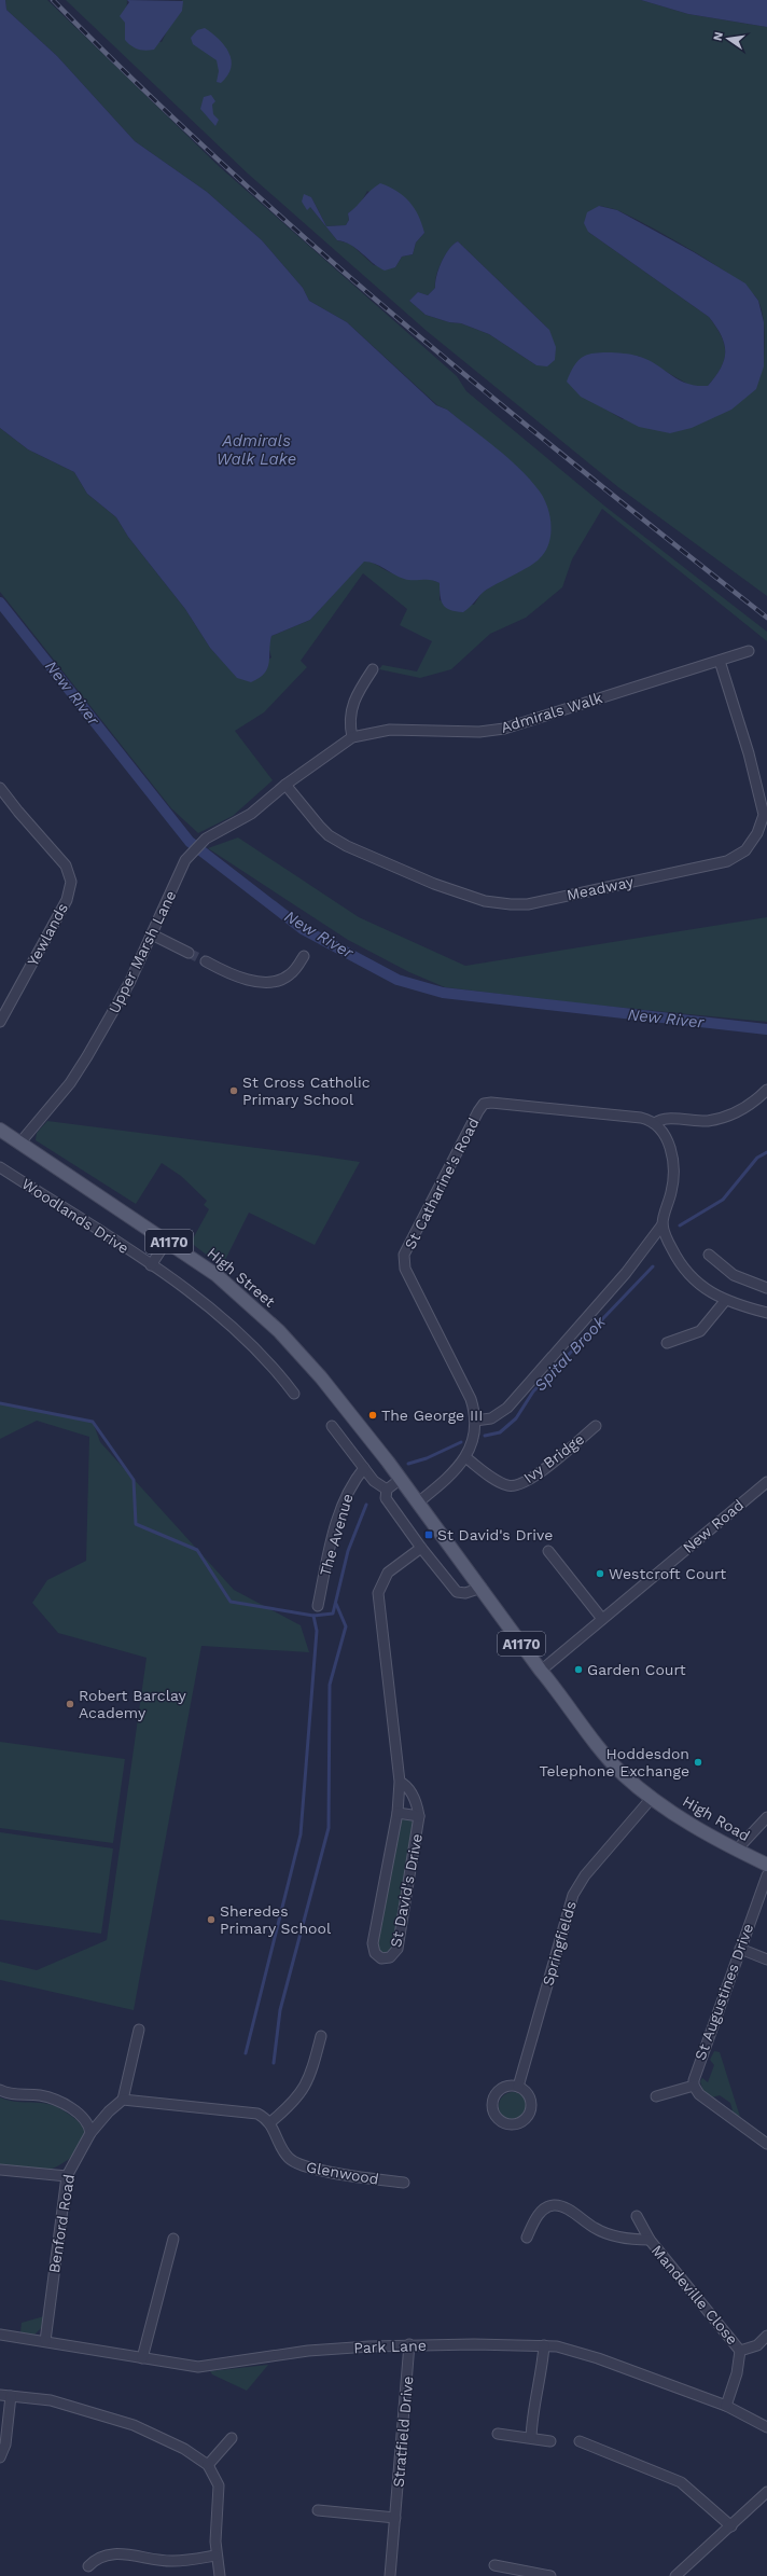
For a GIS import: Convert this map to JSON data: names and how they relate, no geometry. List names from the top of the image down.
{
  "streets": {
    "main road": ["A1170", "High Street", "High Road"],
    "street": [
      "Admirals Walk",
      "Meadway",
      "Yewlands",
      "Upper Marsh Lane",
      "St Catharine's Road",
      "Woodlands Drive",
      "Ivy Bridge",
      "New Road",
      "The Avenue",
      "St David's Drive",
      "Springfields",
      "St Augustines Drive",
      "Glenwood",
      "Benford Road",
      "Mandeville Close",
      "Park Lane",
      "Stratfield Drive"
    ]
  },
  "crossings": [
    ["Admirals Walk", "Meadway"],
    ["Admirals Walk", "Upper Marsh Lane"],
    ["Meadway", "Upper Marsh Lane"],
    ["Upper Marsh Lane", "High Street"],
    ["St Catharine's Road", "A1170"],
    ["St Catharine's Road", "Ivy Bridge"],
    ["A1170", "High Street"],
    ["A1170", "New Road"],
    ["A1170", "High Road"],
    ["A1170", "Springfields"],
    ["High Road", "Springfields"],
    ["Benford Road", "Park Lane"],
    ["Park Lane", "Stratfield Drive"]
  ],
  "water": ["Admirals Walk Lake", "New River", "Spital Brook"],
  "places": {
    "other": [
      "St Cross Catholic Primary School",
      "The George III",
      "Westcroft Court",
      "Garden Court",
      "Robert Barclay Academy",
      "Hoddesdon Telephone Exchange",
      "Sheredes Primary School"
    ],
    "transit": ["St David's Drive"]
  },
  "north": "left"
}
